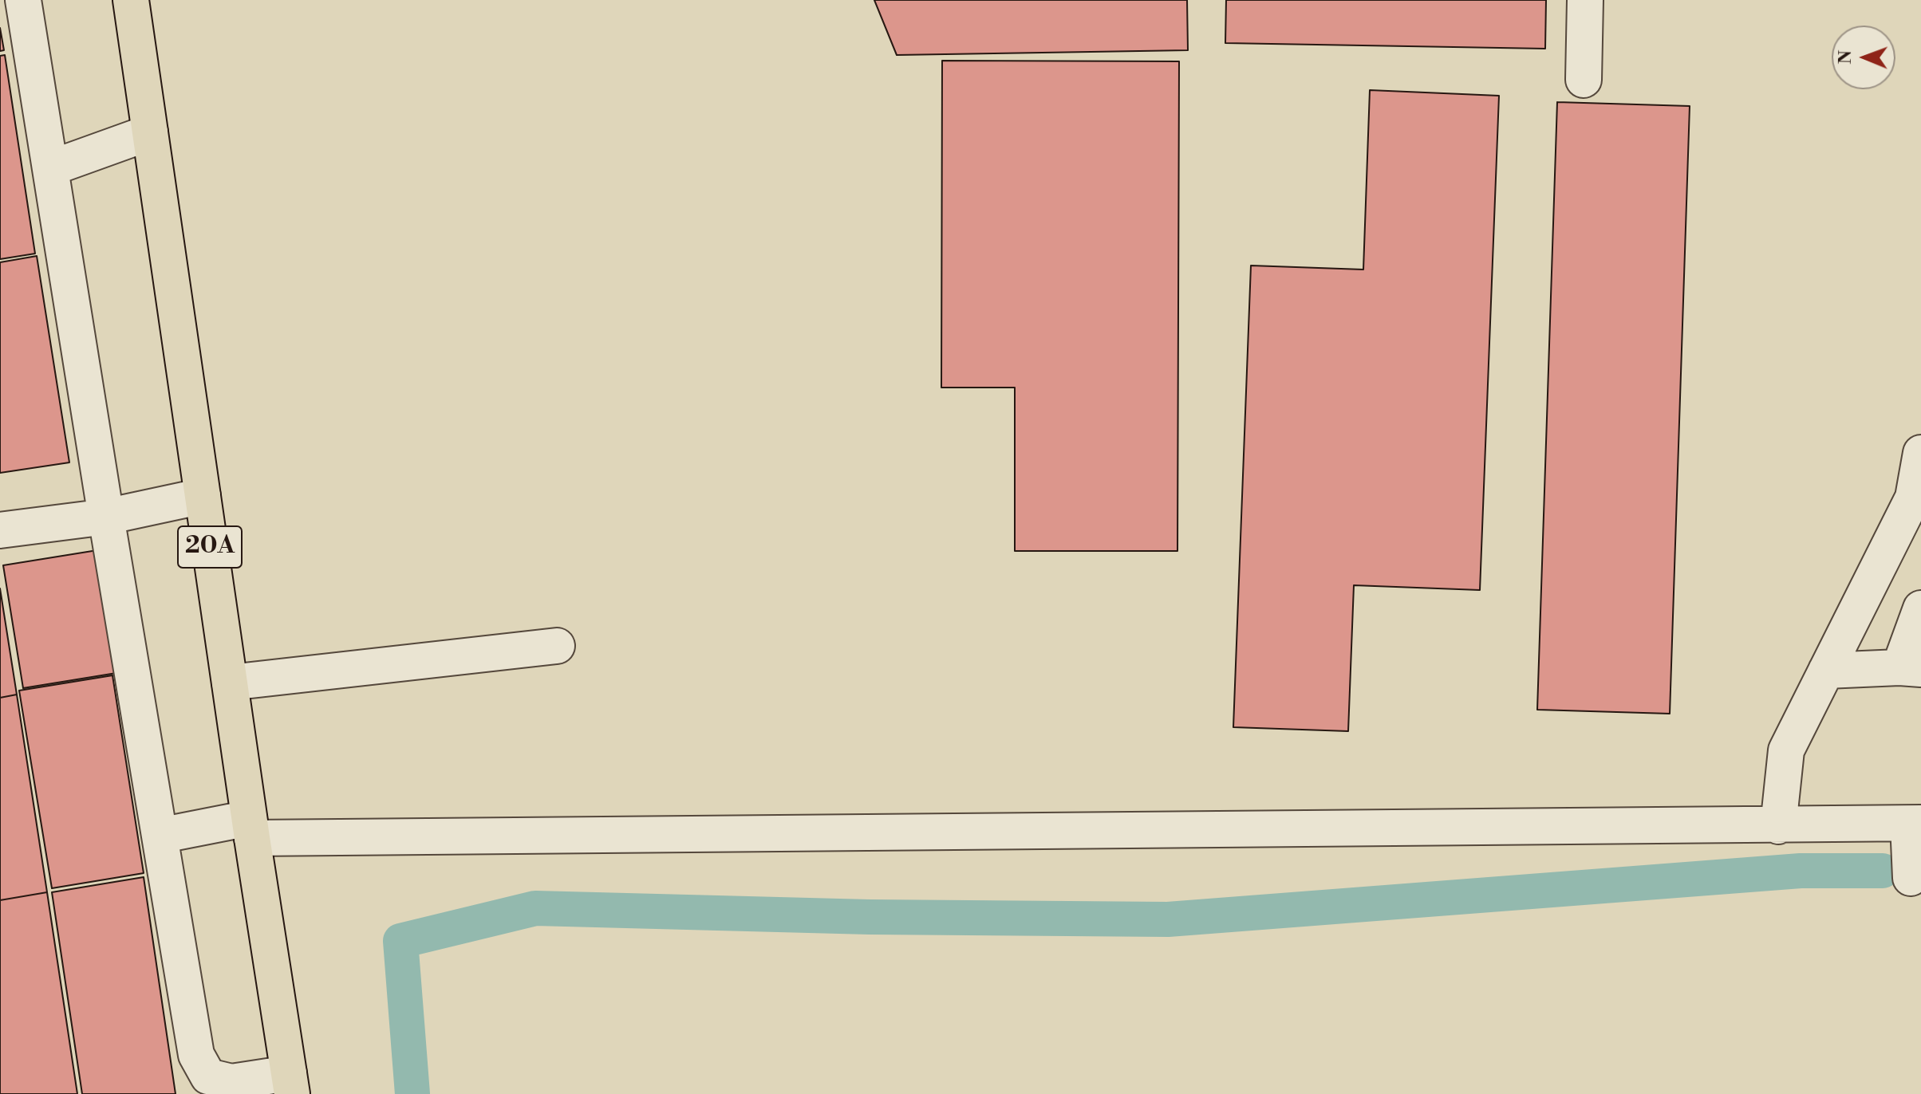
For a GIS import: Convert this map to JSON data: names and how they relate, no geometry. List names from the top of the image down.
{
  "streets": {
    "main road": ["20A"]
  },
  "north": "left"
}
